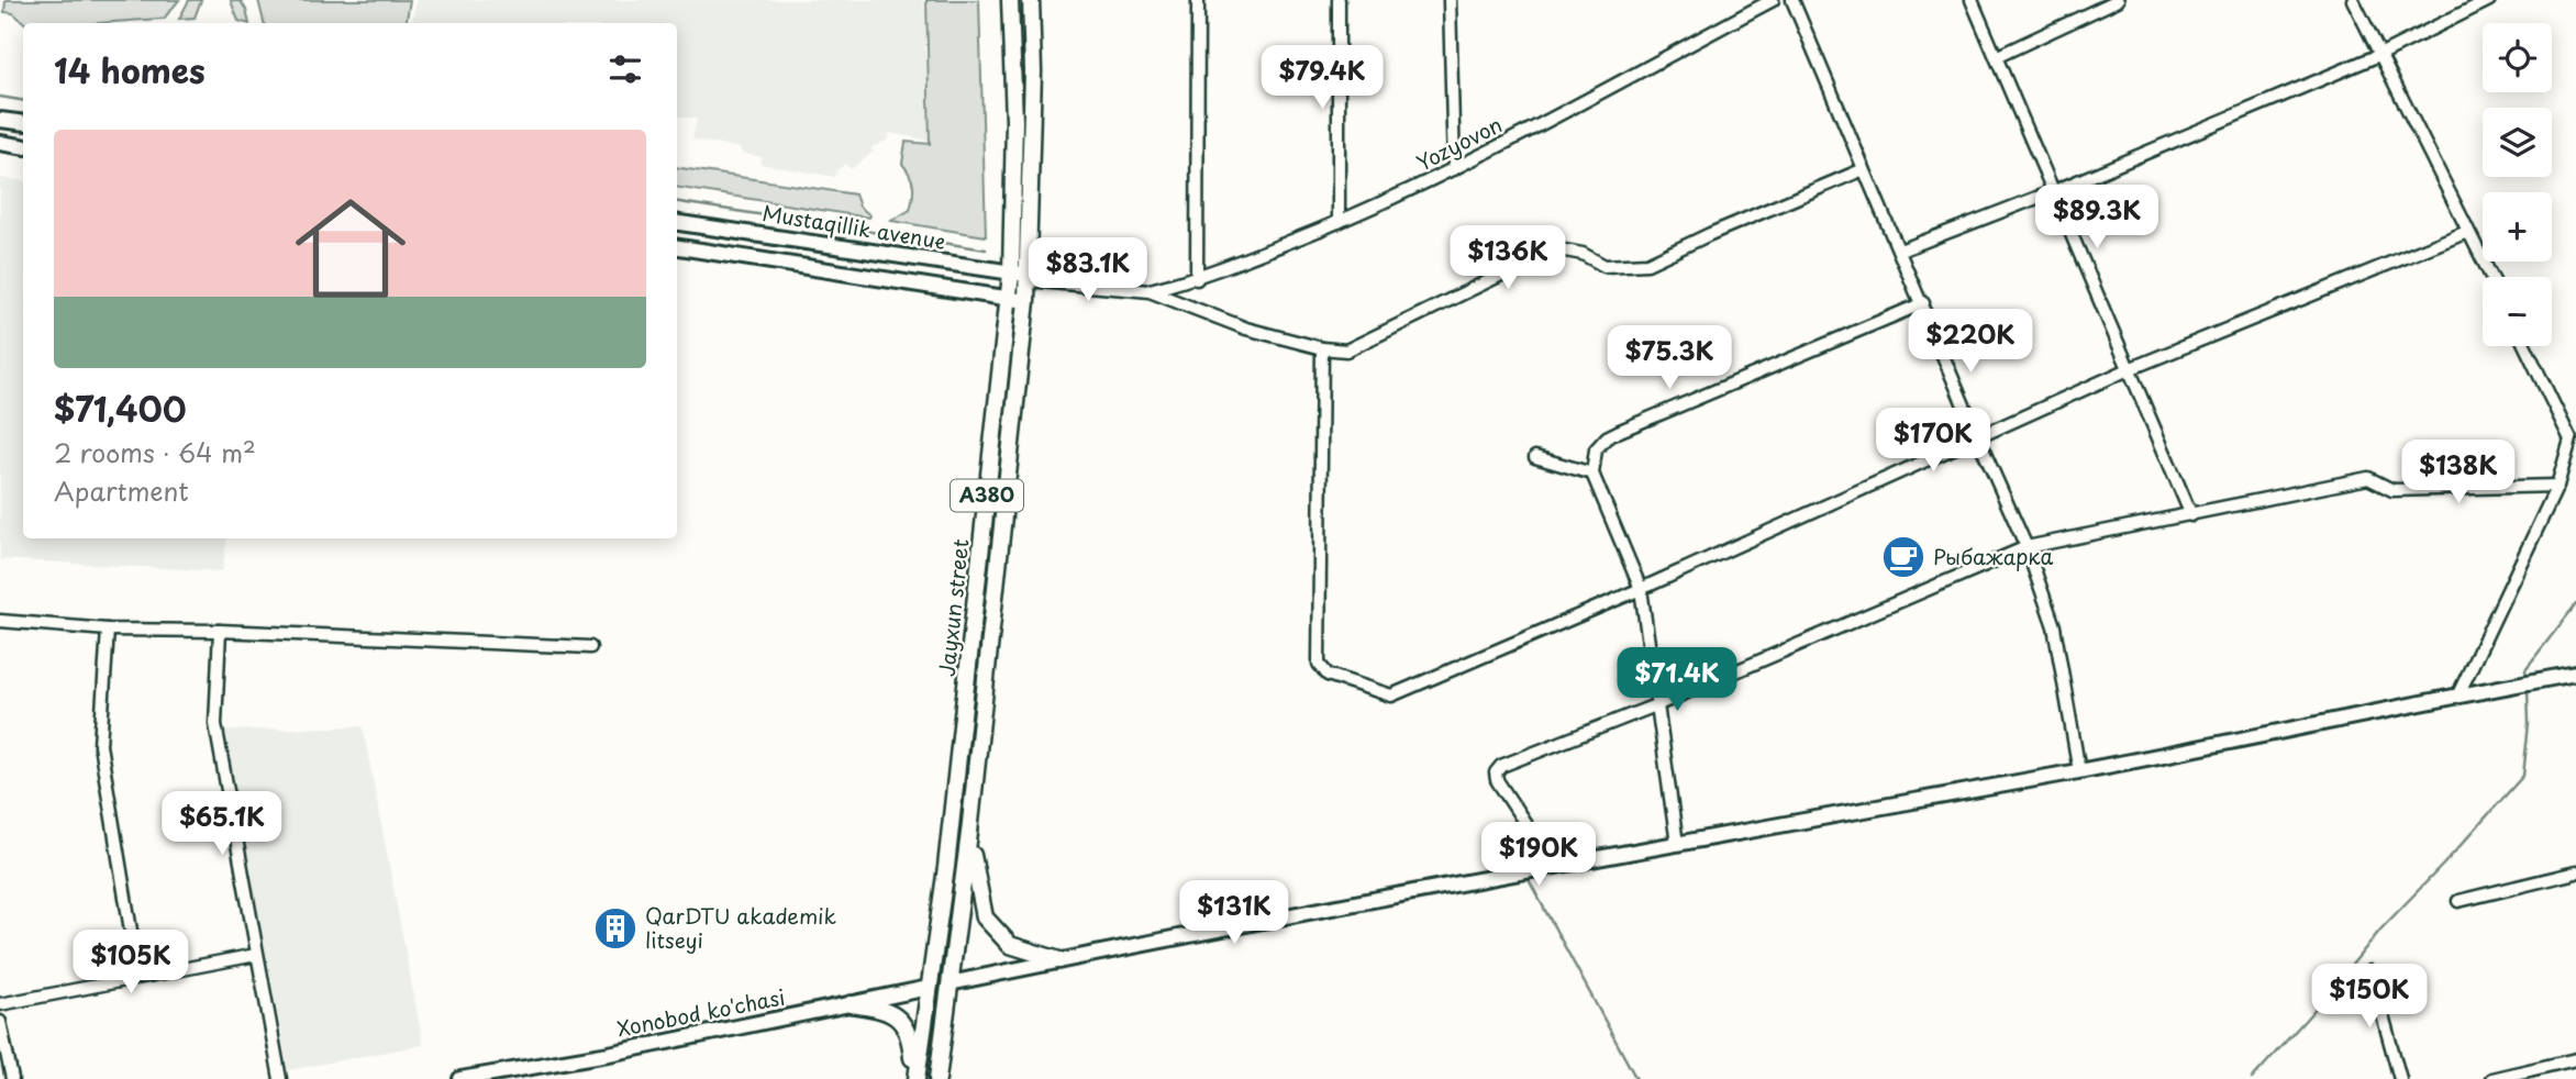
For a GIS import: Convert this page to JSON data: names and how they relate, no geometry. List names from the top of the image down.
{
  "streets": {
    "highway": ["A380", "Jayxun street"],
    "main road": ["Mustaqillik avenue", "Xonobod ko'chasi"],
    "street": ["Yozyovon"]
  },
  "crossings": [
    ["Mustaqillik avenue", "Jayxun street"],
    ["Jayxun street", "Xonobod ko'chasi"]
  ],
  "places": {
    "cafe": ["Рыбажарка"],
    "building": ["QarDTU akademik litseyi"]
  },
  "page": {
    "map_buttons": ["+", "−"],
    "heading": "14 homes",
    "price": [
      "$79.4K",
      "$89.3K",
      "$136K",
      "$83.1K",
      "$220K",
      "$75.3K",
      "$170K",
      "$138K",
      "$71.4K",
      "$65.1K",
      "$190K",
      "$131K",
      "$105K",
      "$150K"
    ],
    "list": [
      {
        "name": "$71,400",
        "note": "2 rooms · 64 m² · Apartment"
      }
    ]
  }
}
